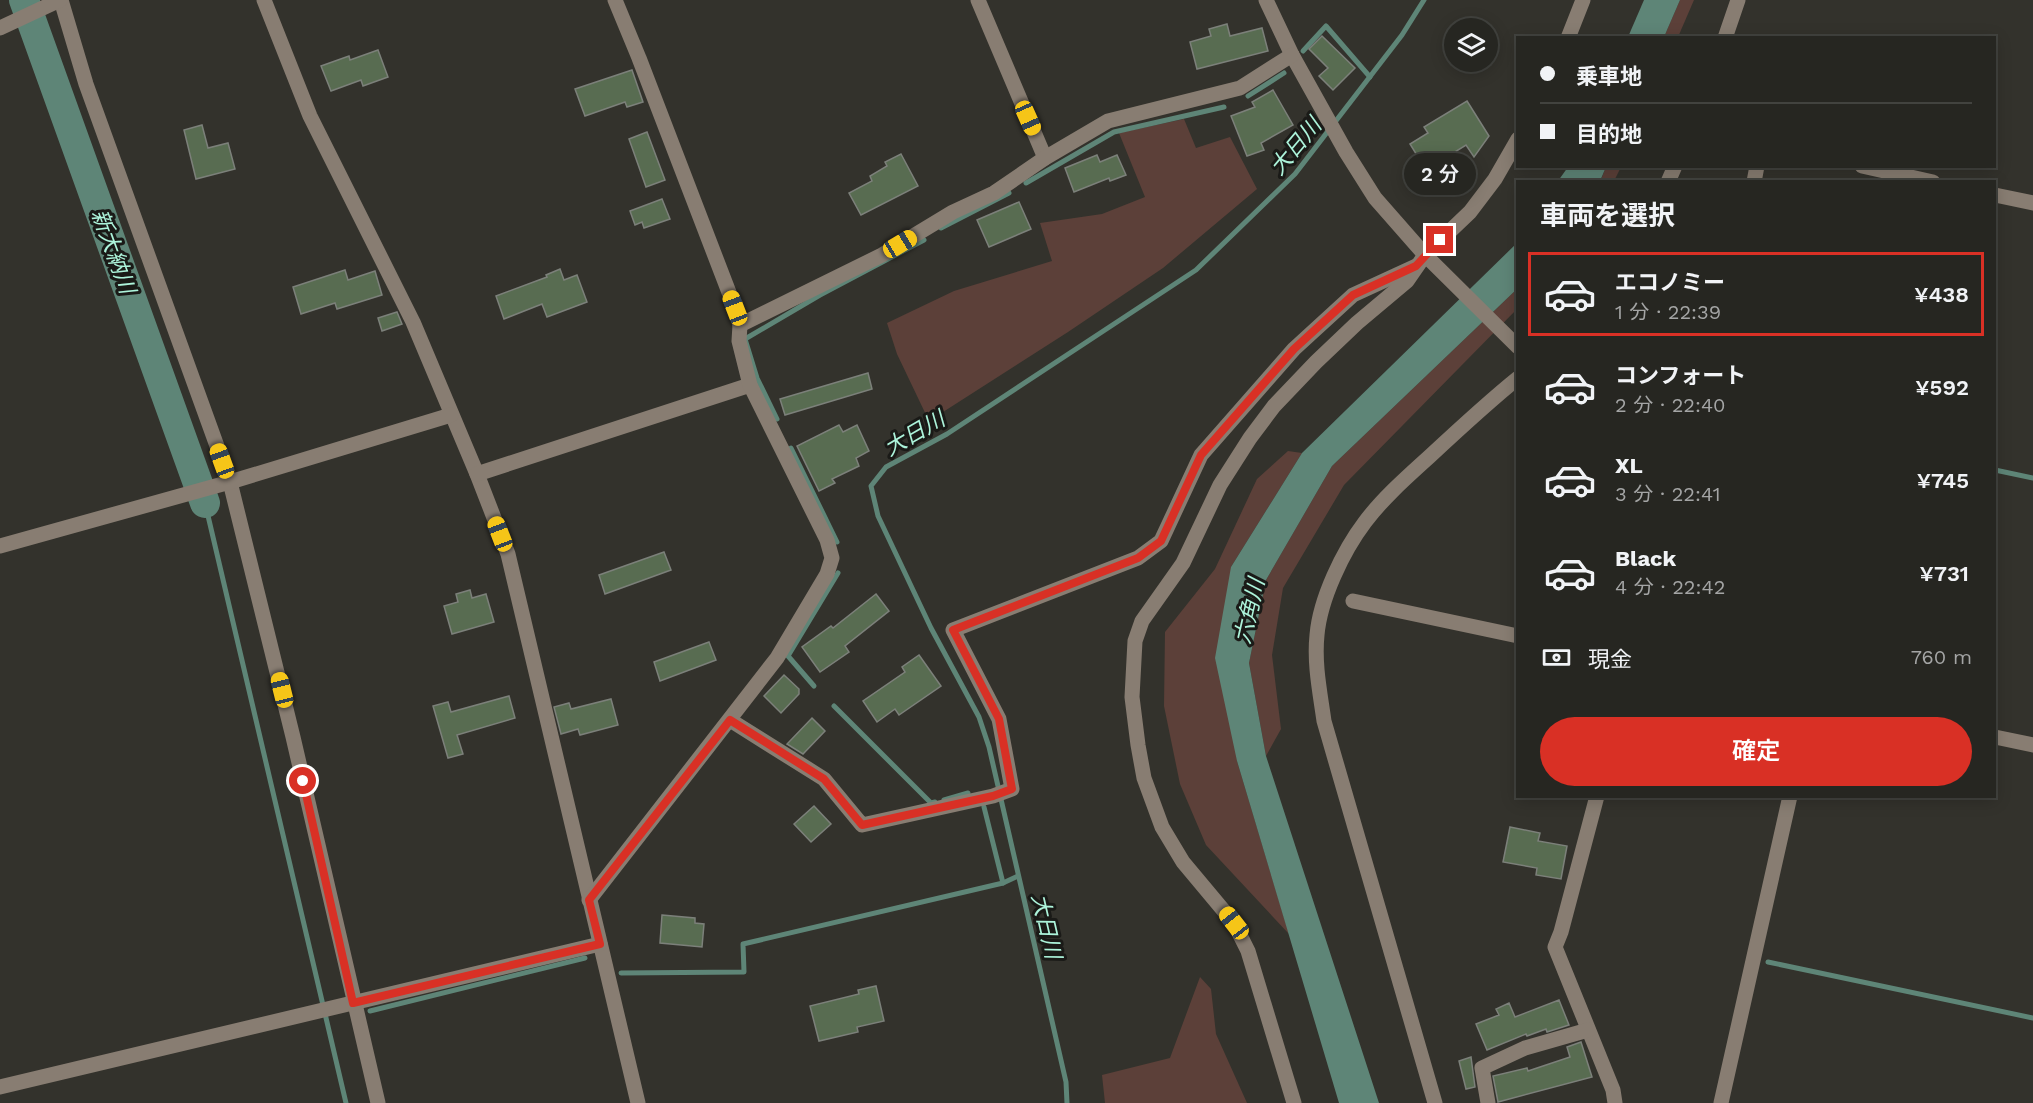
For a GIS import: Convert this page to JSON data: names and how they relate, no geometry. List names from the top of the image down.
{
  "water": ["大日川", "新大納川", "六角川"],
  "page": {
    "banner": ["乗車地", "目的地"],
    "bubble": "2 分",
    "heading": "車両を選択",
    "list": [
      {
        "name": "エコノミー",
        "note": "1 分 · 22:39",
        "value": "¥438"
      },
      {
        "name": "コンフォート",
        "note": "2 分 · 22:40",
        "value": "¥592"
      },
      {
        "name": "XL",
        "note": "3 分 · 22:41",
        "value": "¥745"
      },
      {
        "name": "Black",
        "note": "4 分 · 22:42",
        "value": "¥731"
      }
    ],
    "pay": ["現金", "760 m"],
    "buttons": "確定"
  }
}
